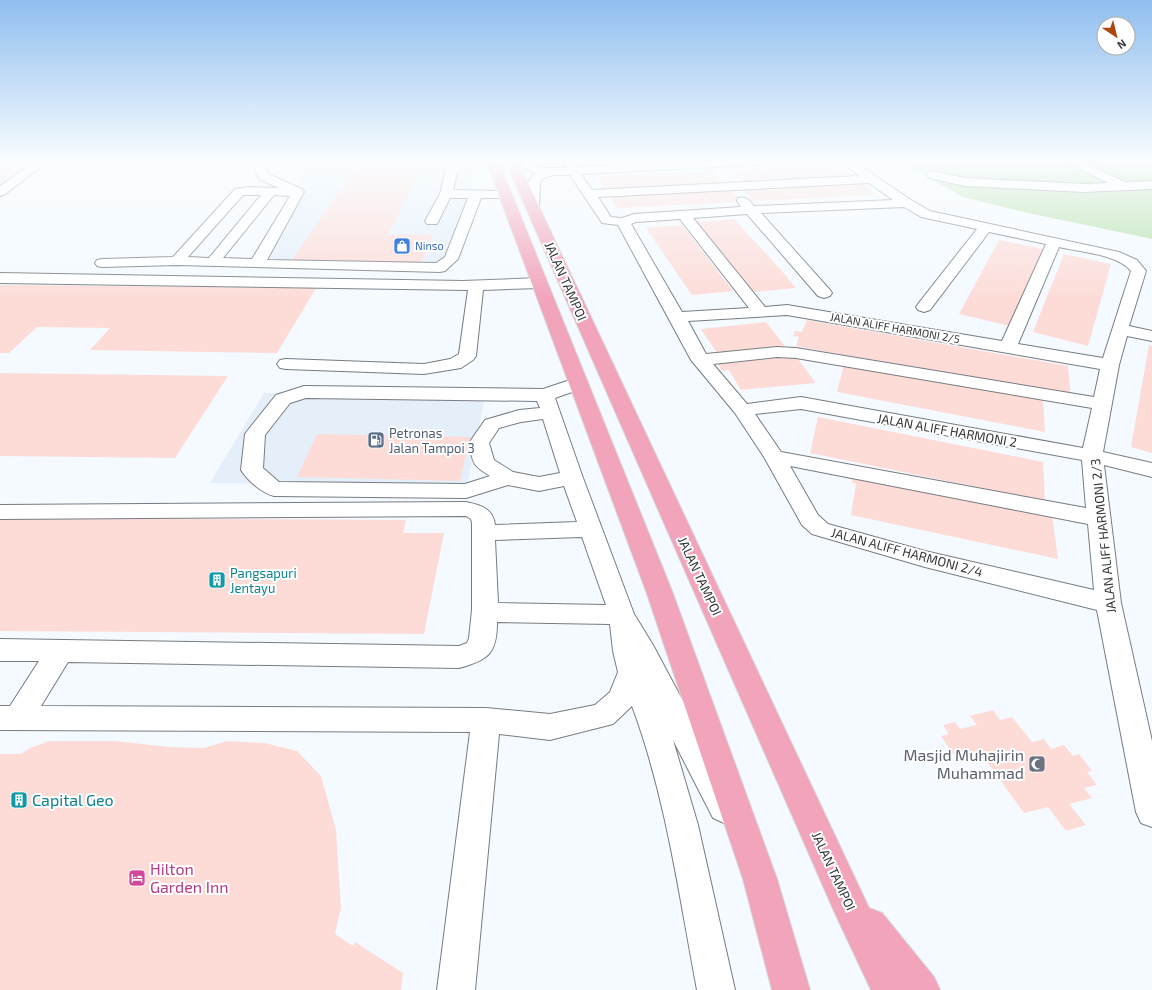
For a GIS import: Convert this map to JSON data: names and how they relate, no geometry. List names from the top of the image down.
{
  "streets": {
    "main road": ["JALAN TAMPOI"],
    "street": [
      "JALAN ALIFF HARMONI 2/5",
      "JALAN ALIFF HARMONI 2",
      "JALAN ALIFF HARMONI 2/3",
      "JALAN ALIFF HARMONI 2/4"
    ]
  },
  "crossings": [
    ["JALAN ALIFF HARMONI 2/5", "JALAN ALIFF HARMONI 2/3"],
    ["JALAN ALIFF HARMONI 2/5", "JALAN ALIFF HARMONI 2/4"],
    ["JALAN ALIFF HARMONI 2", "JALAN ALIFF HARMONI 2/3"],
    ["JALAN ALIFF HARMONI 2", "JALAN ALIFF HARMONI 2/4"],
    ["JALAN ALIFF HARMONI 2/3", "JALAN ALIFF HARMONI 2/4"]
  ],
  "places": {
    "shop": ["Ninso"],
    "fuel station": ["Petronas Jalan Tampoi 3"],
    "building": ["Pangsapuri Jentayu", "Capital Geo"],
    "mosque": ["Masjid Muhajirin Muhammad"],
    "hotel": ["Hilton Garden Inn"]
  },
  "north": "bottom right"
}
